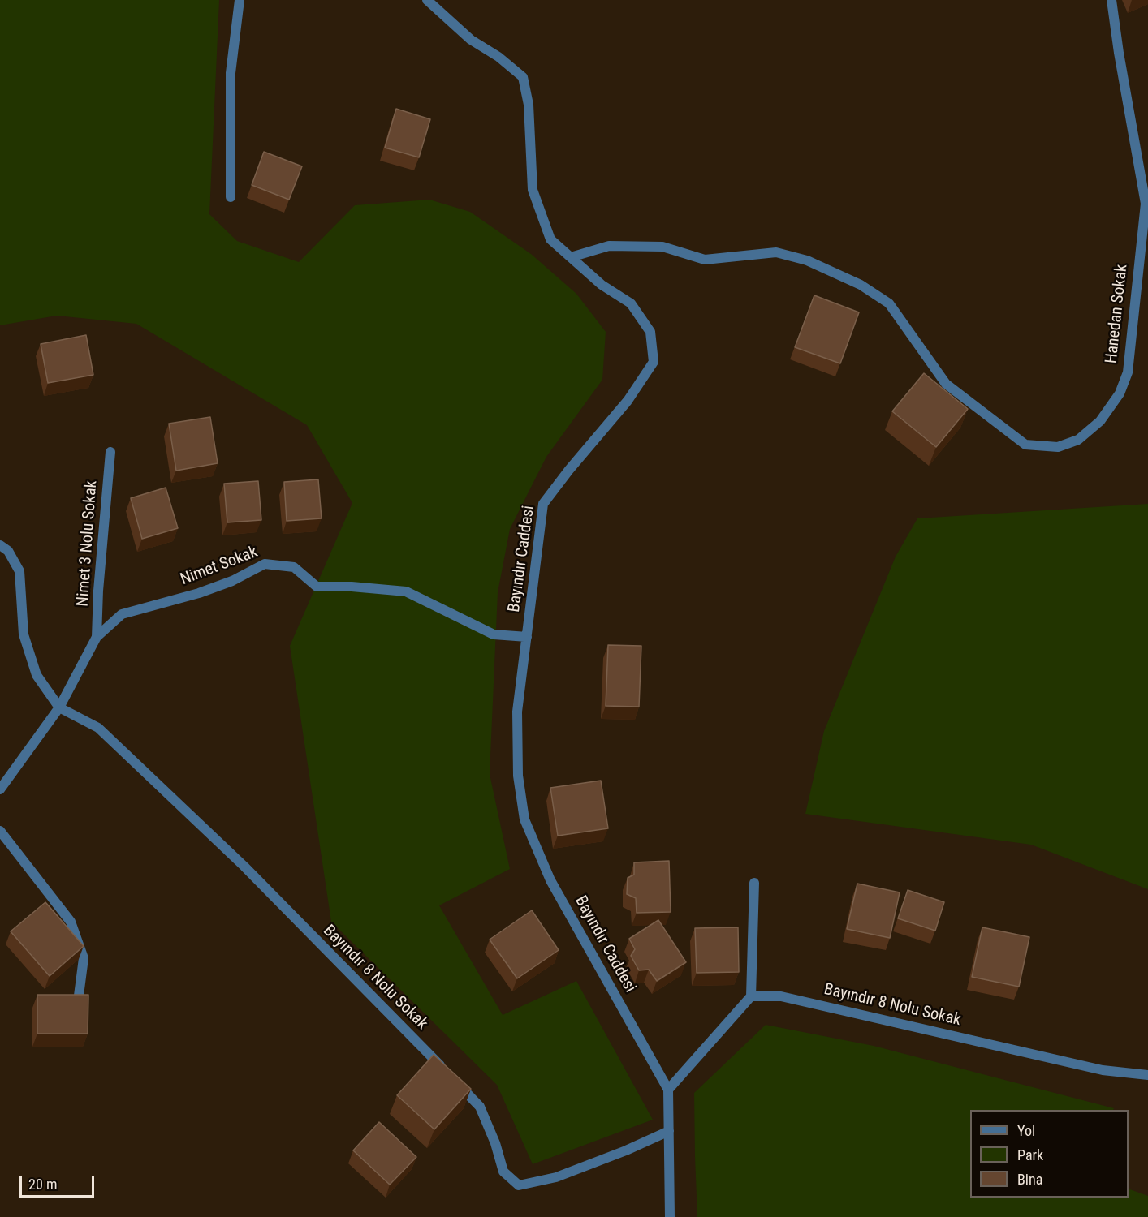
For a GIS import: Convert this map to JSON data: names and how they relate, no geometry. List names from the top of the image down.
{
  "streets": {
    "street": [
      "Hanedan Sokak",
      "Nimet 3 Nolu Sokak",
      "Bayındır Caddesi",
      "Nimet Sokak",
      "Bayındır 8 Nolu Sokak"
    ]
  },
  "crossings": [
    ["Hanedan Sokak", "Bayındır Caddesi"],
    ["Nimet 3 Nolu Sokak", "Nimet Sokak"],
    ["Bayındır Caddesi", "Nimet Sokak"],
    ["Bayındır Caddesi", "Bayındır 8 Nolu Sokak"],
    ["Nimet Sokak", "Bayındır 8 Nolu Sokak"]
  ],
  "legend": ["Yol", "Park", "Bina"],
  "scale_bar": "20 m"
}
